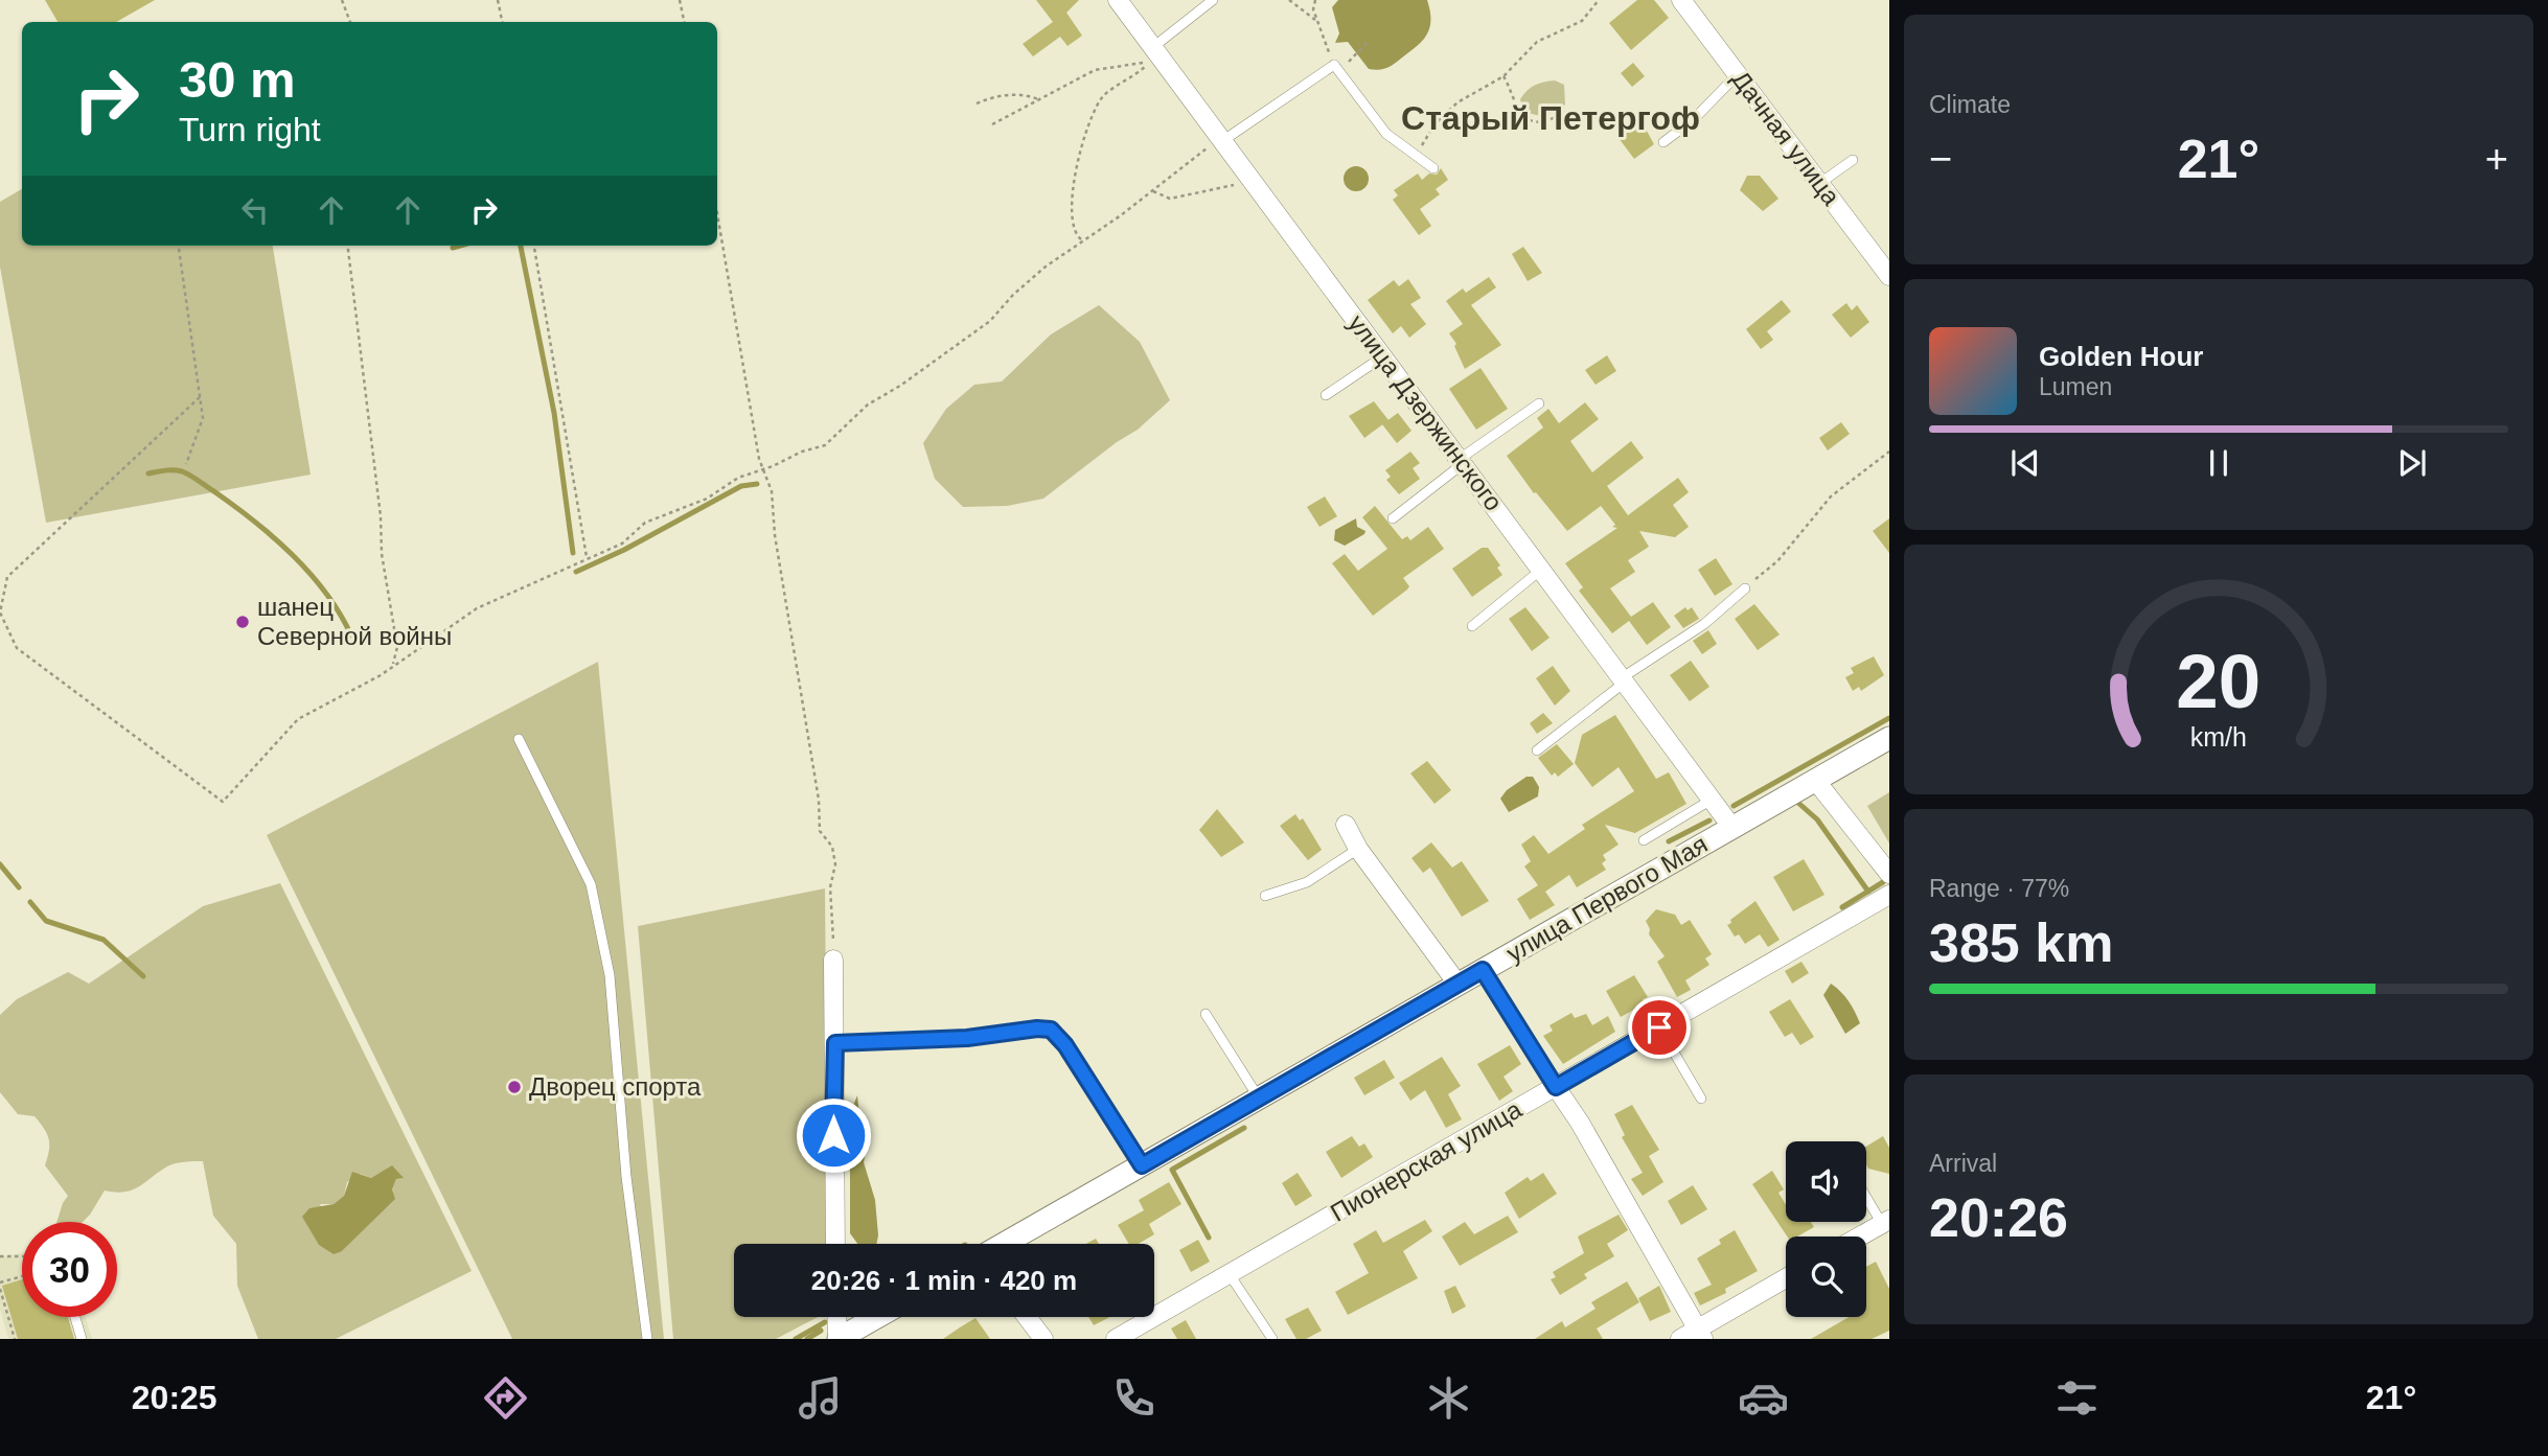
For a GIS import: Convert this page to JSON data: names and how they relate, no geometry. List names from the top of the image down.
{
  "streets": {
    "street": [
      "Дачная улица",
      "улица Дзержинского",
      "улица Первого Мая",
      "Пионерская улица"
    ]
  },
  "crossings": [
    ["улица Дзержинского", "улица Первого Мая"]
  ],
  "districts": ["Старый Петергоф"],
  "places": ["шанец Северной войны", "Дворец спорта"],
  "page": {
    "tile": [
      "Climate",
      ["Range · 77%", "385 km"],
      ["Arrival", "20:26"]
    ],
    "turn": ["30 m", "Turn right"],
    "heat": ["−", "21°", "+"],
    "song": ["Golden Hour", "Lumen"],
    "limit": "30",
    "trip": "20:26 · 1 min · 420 m",
    "tabs": ["20:25", "21°"],
    "gauge": ["20", "km/h"]
  }
}
